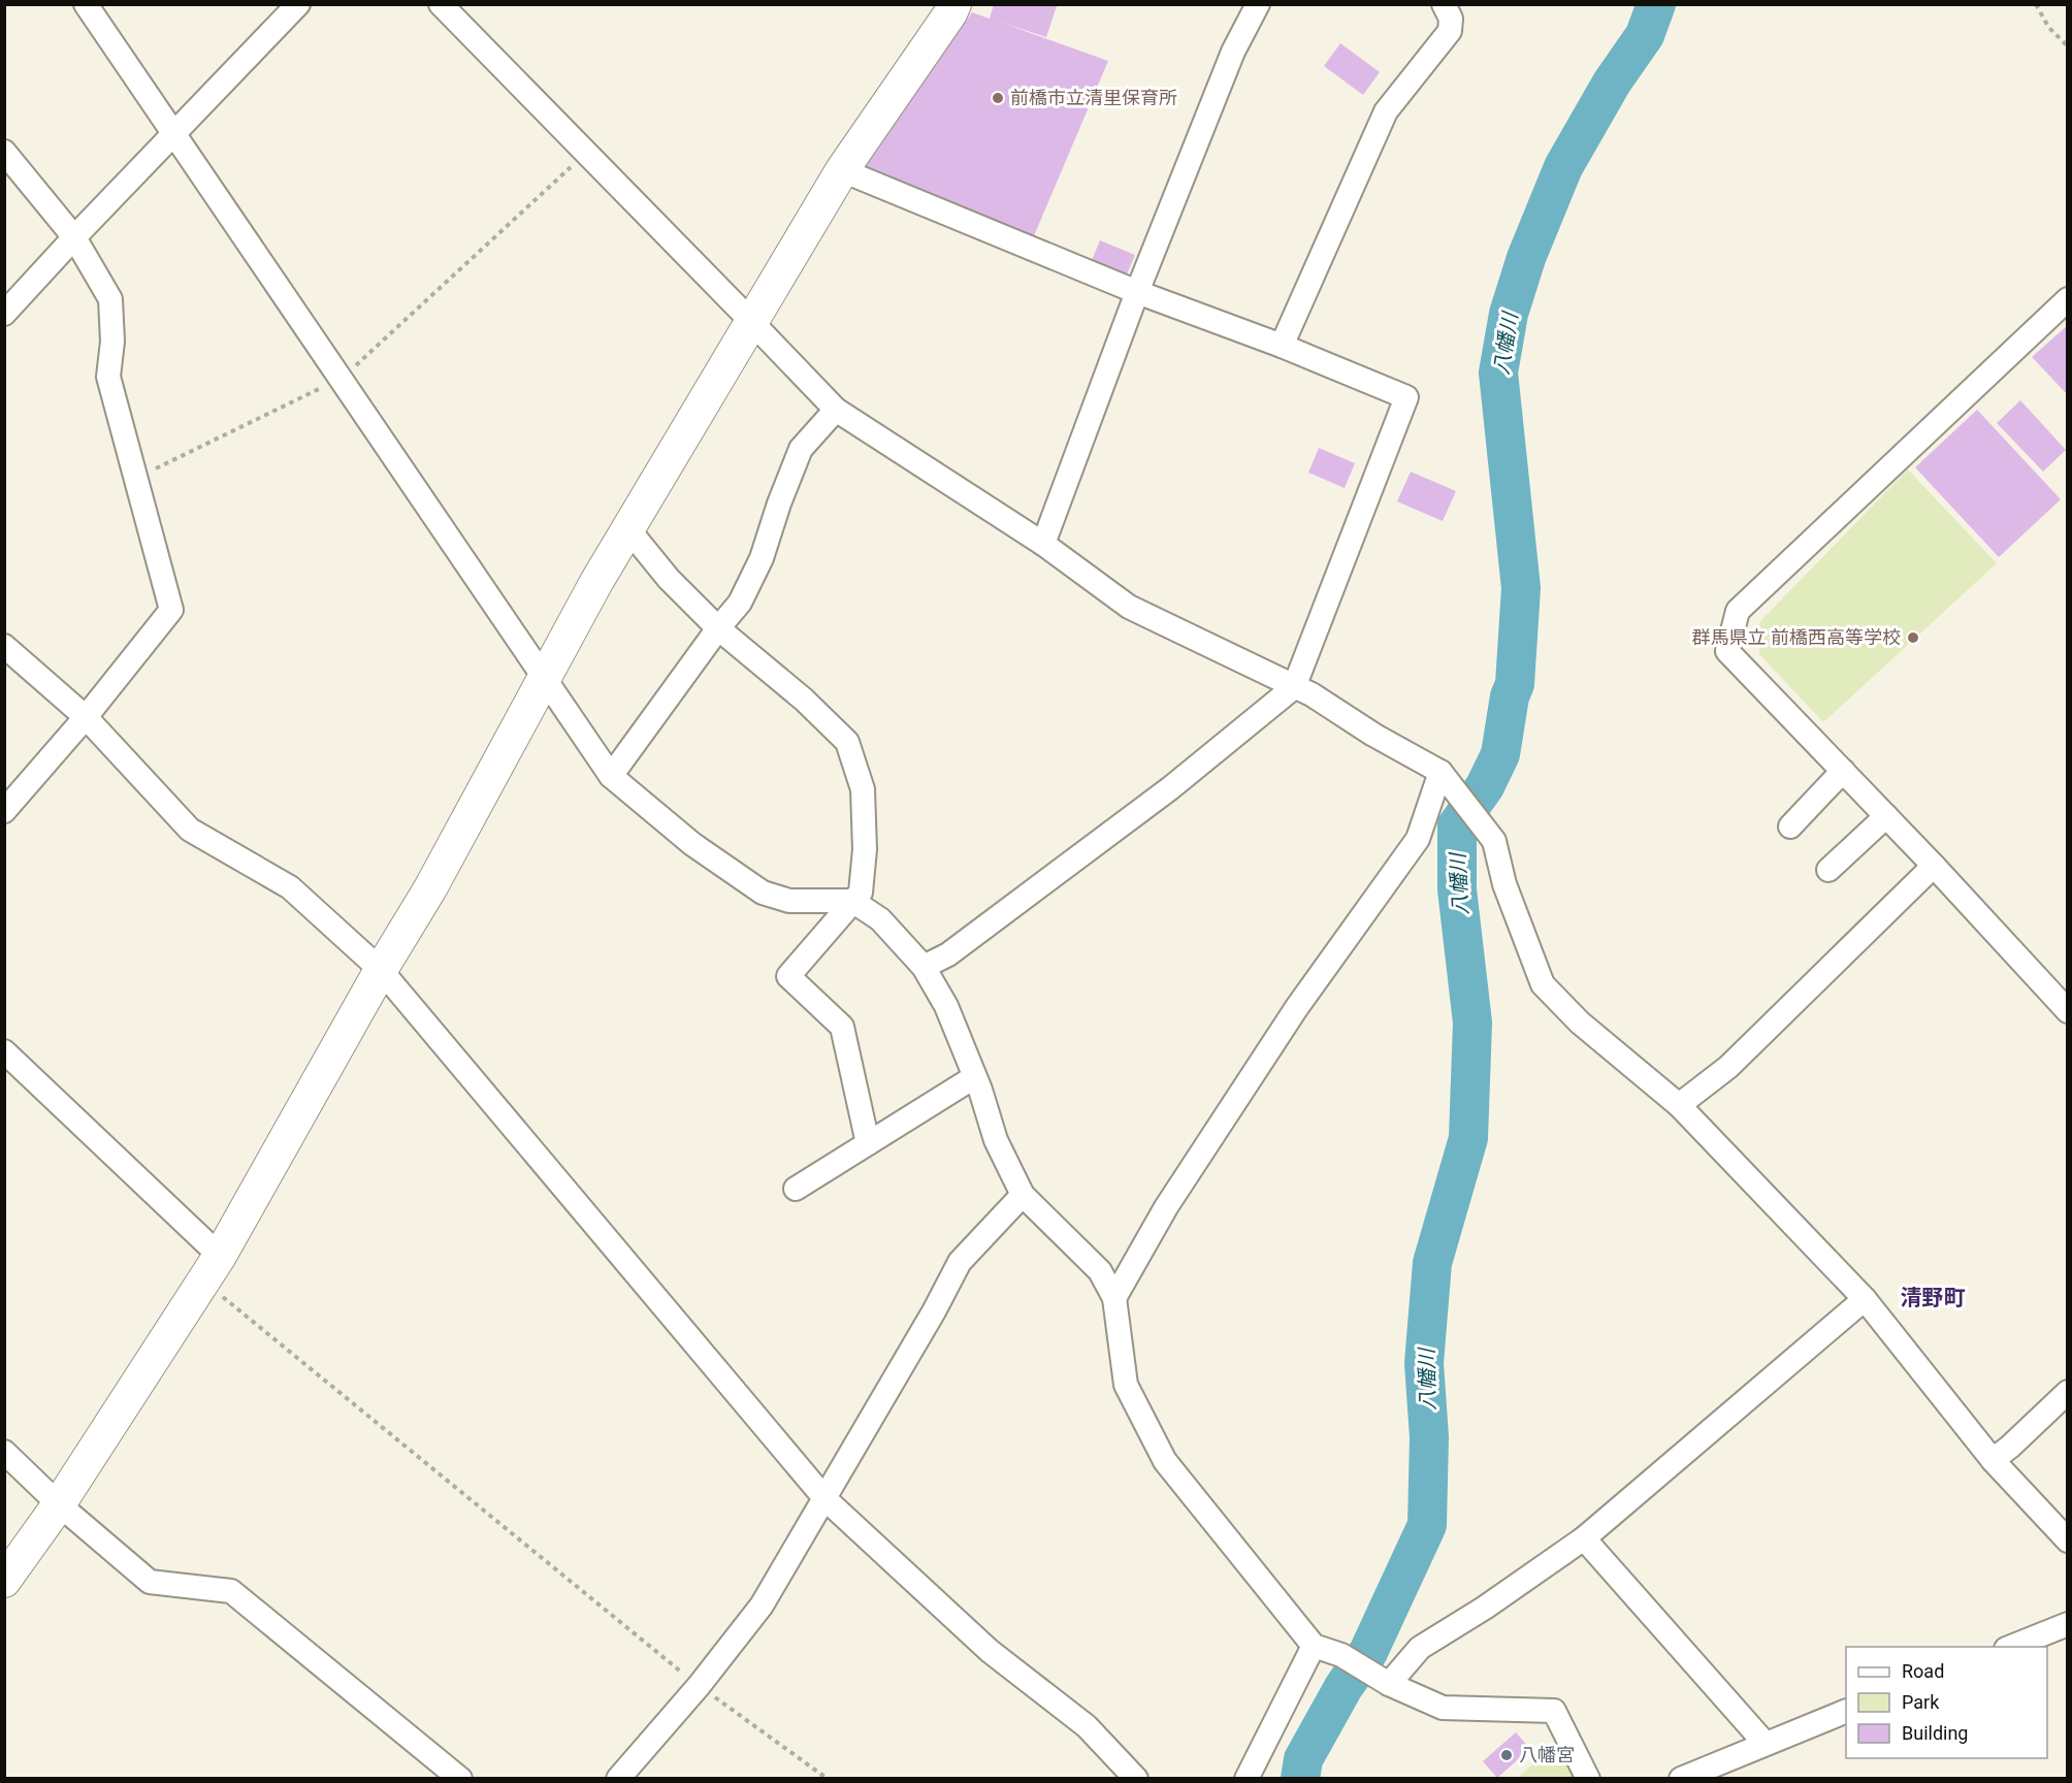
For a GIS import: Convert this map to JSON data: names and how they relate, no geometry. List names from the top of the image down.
{
  "districts": ["清野町"],
  "water": ["八幡川"],
  "places": ["前橋市立清里保育所", "群馬県立 前橋西高等学校", "八幡宮"],
  "legend": ["Road", "Park", "Building"]
}
